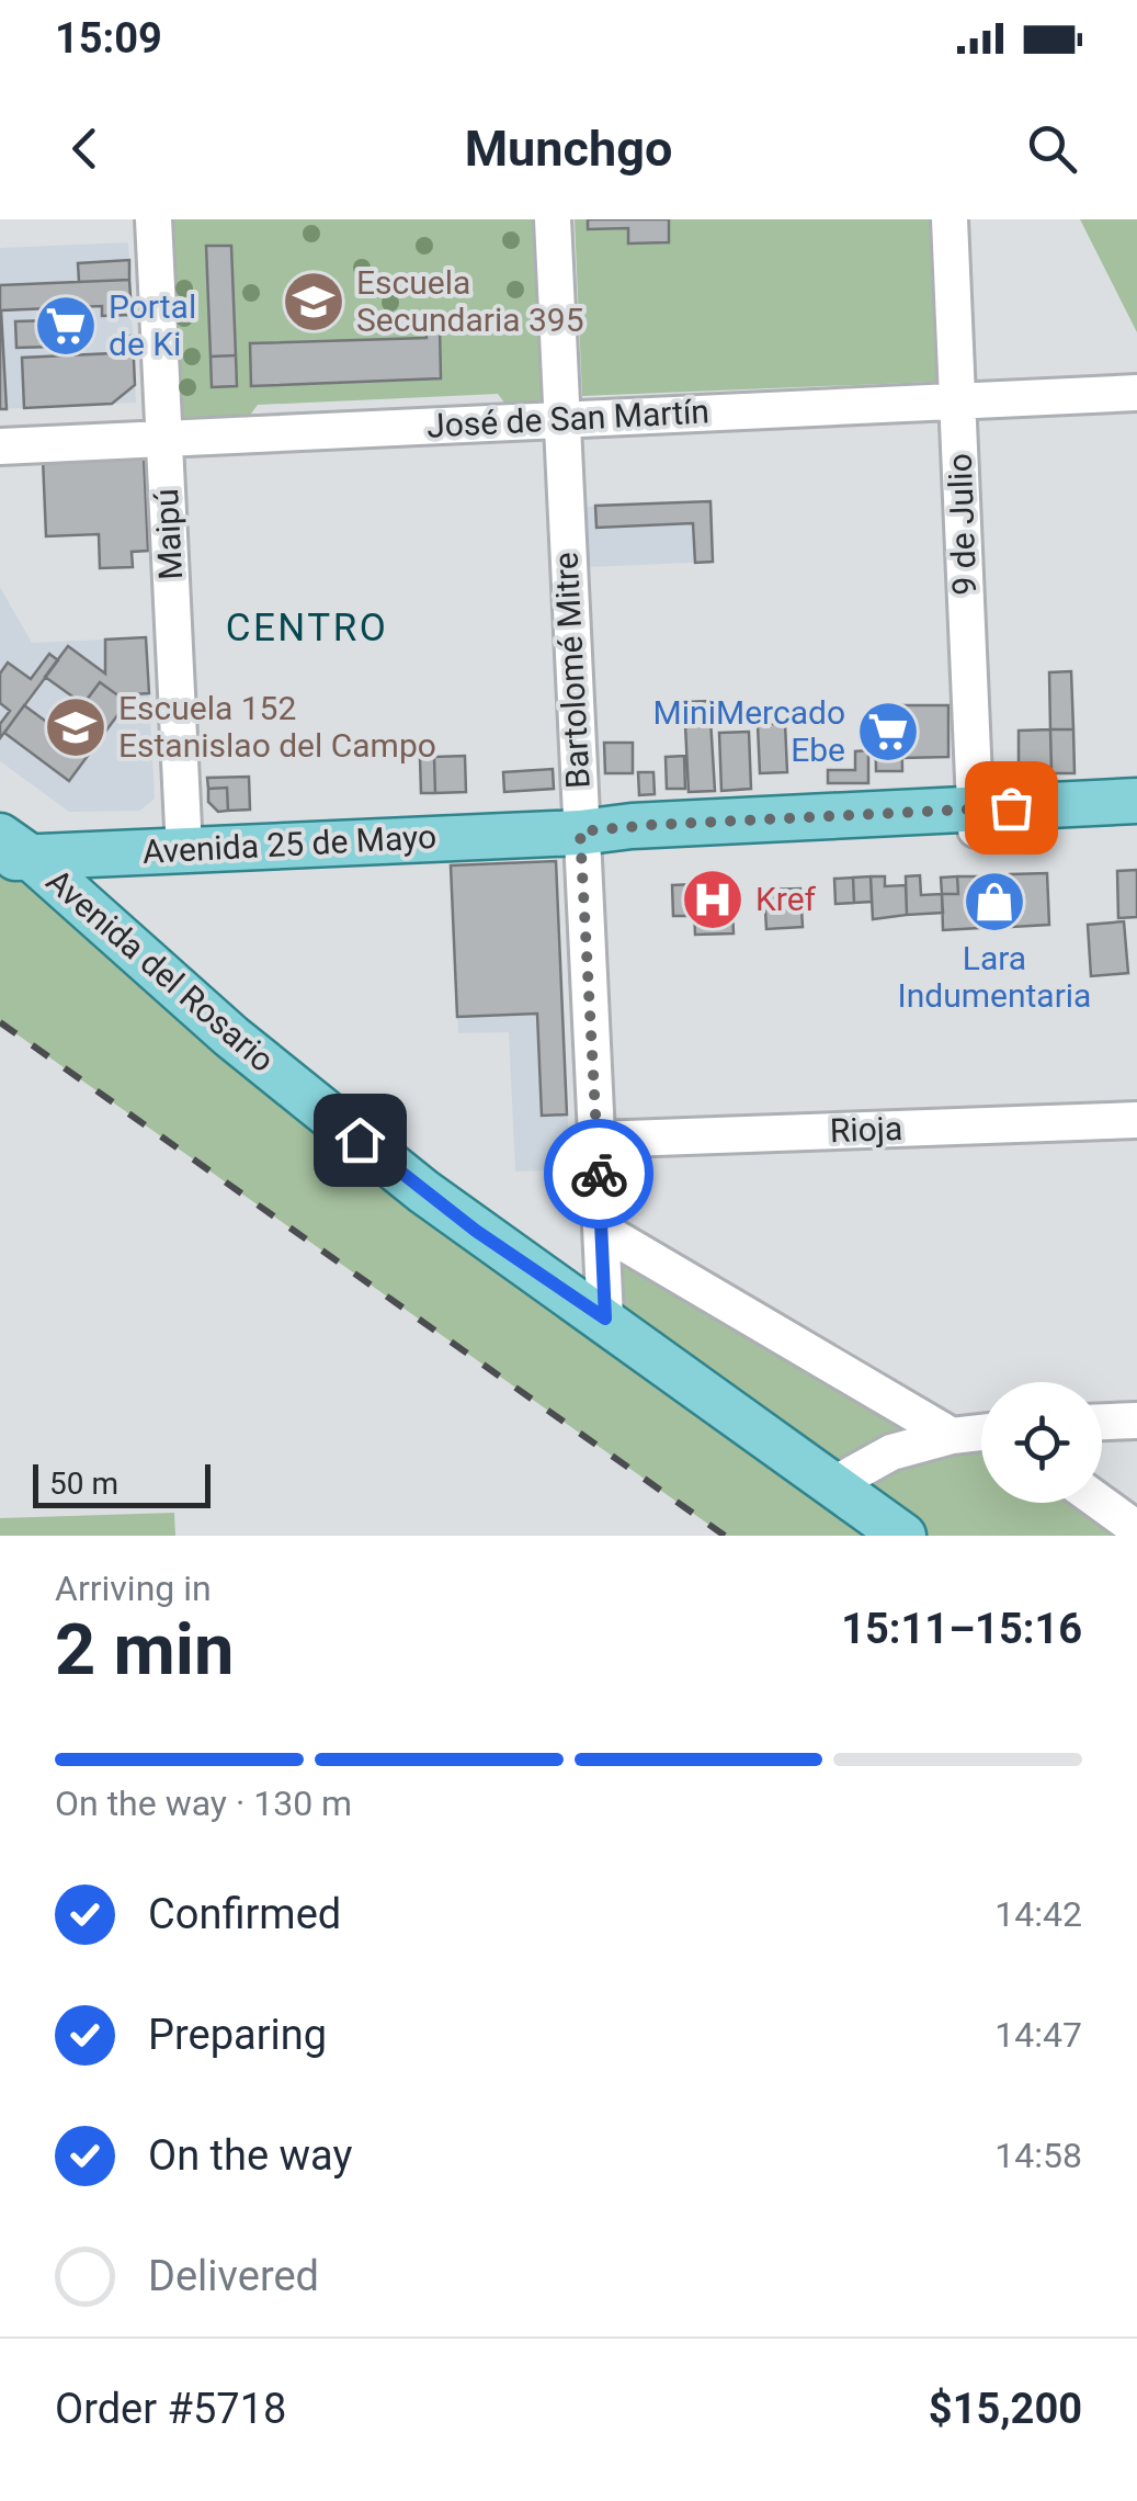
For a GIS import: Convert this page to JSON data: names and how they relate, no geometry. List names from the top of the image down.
{
  "streets": {
    "main road": ["Avenida 25 de Mayo", "Avenida del Rosario"],
    "street": [
      "José de San Martín",
      "9 de Julio",
      "Maipú",
      "Bartolomé Mitre",
      "Rioja"
    ]
  },
  "crossings": [
    ["José de San Martín", "9 de Julio"],
    ["José de San Martín", "Maipú"],
    ["José de San Martín", "Bartolomé Mitre"],
    ["9 de Julio", "Avenida 25 de Mayo"],
    ["Maipú", "Avenida 25 de Mayo"],
    ["Bartolomé Mitre", "Avenida 25 de Mayo"],
    ["Bartolomé Mitre", "Avenida del Rosario"],
    ["Bartolomé Mitre", "Rioja"],
    ["Avenida 25 de Mayo", "Avenida del Rosario"]
  ],
  "districts": ["CENTRO"],
  "places": {
    "school or university": ["Escuela Secundaria 395", "Escuela 152 Estanislao del Campo"],
    "supermarket": ["Portal de Ki", "MiniMercado Ebe"],
    "hospital": ["Kref"],
    "shop": ["Lara Indumentaria"]
  },
  "scale_bar": "50 m",
  "page": {
    "status": "15:09",
    "header": "Munchgo",
    "scale": "50 m",
    "heading": ["2 min", "Arriving in", "15:11–15:16"],
    "panel": ["Order #5718", "$15,200"],
    "bar": "On the way · 130 m",
    "list": [
      ["Confirmed", "14:42"],
      ["Preparing", "14:47"],
      ["On the way", "14:58"],
      "Delivered"
    ]
  }
}
